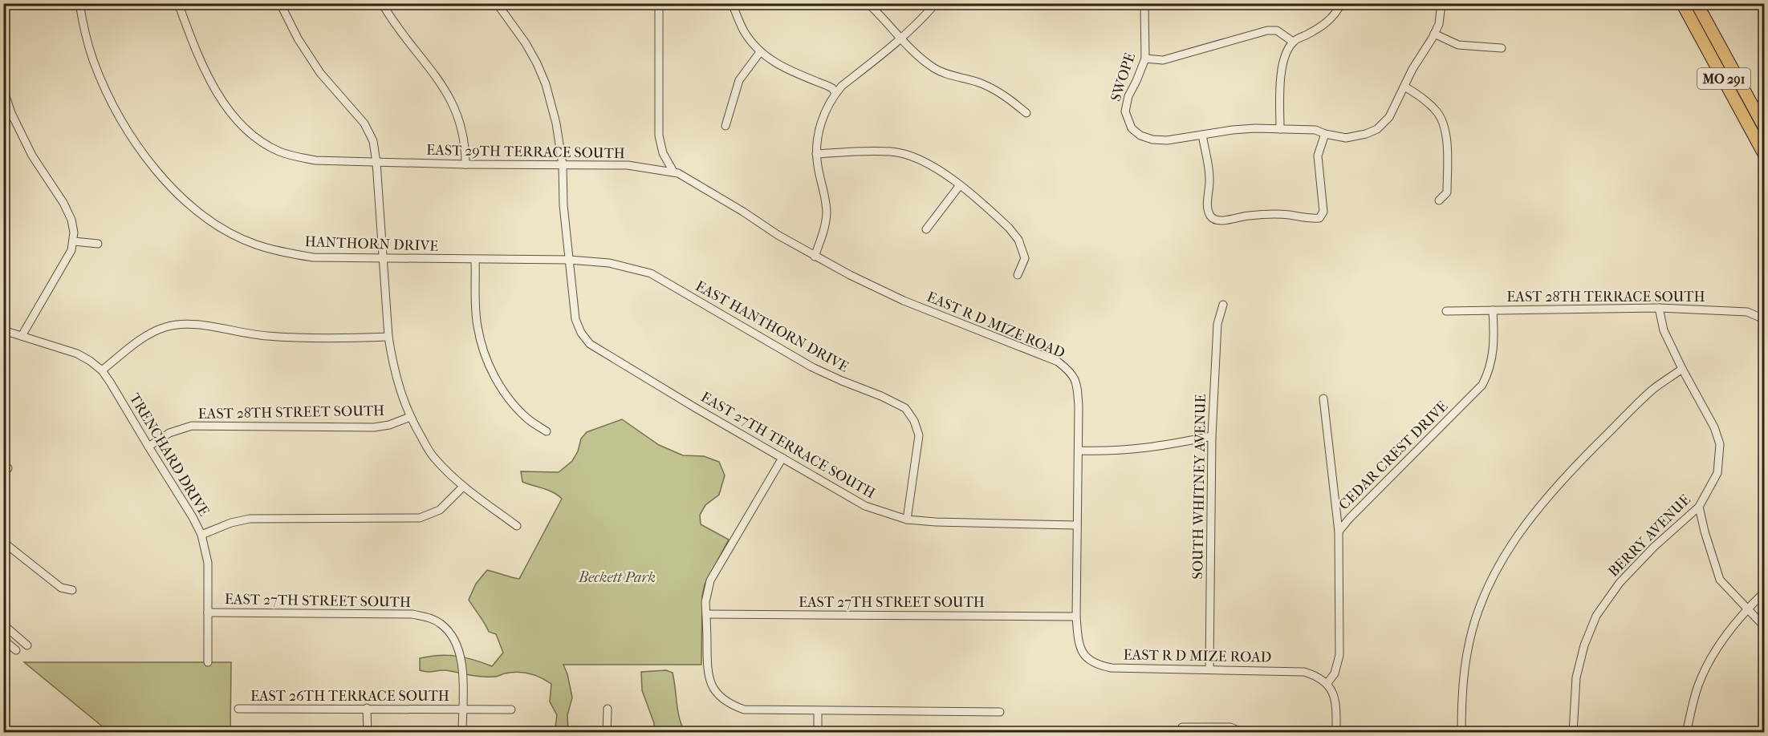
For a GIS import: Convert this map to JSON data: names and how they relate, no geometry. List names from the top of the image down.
{
  "streets": {
    "highway": ["MO 291"],
    "street": [
      "SWOPE",
      "EAST 29TH TERRACE SOUTH",
      "HANTHORN DRIVE",
      "EAST 28TH TERRACE SOUTH",
      "EAST R D MIZE ROAD",
      "EAST HANTHORN DRIVE",
      "EAST 28TH STREET SOUTH",
      "EAST 27TH TERRACE SOUTH",
      "TRENCHARD DRIVE",
      "CEDAR CREST DRIVE",
      "SOUTH WHITNEY AVENUE",
      "BERRY AVENUE",
      "EAST 27TH STREET SOUTH",
      "EAST 26TH TERRACE SOUTH"
    ]
  },
  "crossings": [
    ["EAST 29TH TERRACE SOUTH", "EAST R D MIZE ROAD"],
    ["EAST 29TH TERRACE SOUTH", "EAST 27TH TERRACE SOUTH"],
    ["HANTHORN DRIVE", "EAST HANTHORN DRIVE"],
    ["HANTHORN DRIVE", "EAST 27TH TERRACE SOUTH"],
    ["EAST 28TH TERRACE SOUTH", "CEDAR CREST DRIVE"],
    ["EAST 28TH TERRACE SOUTH", "BERRY AVENUE"],
    ["EAST R D MIZE ROAD", "EAST 27TH TERRACE SOUTH"],
    ["EAST R D MIZE ROAD", "CEDAR CREST DRIVE"],
    ["EAST R D MIZE ROAD", "SOUTH WHITNEY AVENUE"],
    ["EAST R D MIZE ROAD", "EAST 27TH STREET SOUTH"],
    ["EAST HANTHORN DRIVE", "EAST 27TH TERRACE SOUTH"],
    ["EAST 28TH STREET SOUTH", "TRENCHARD DRIVE"],
    ["TRENCHARD DRIVE", "EAST 27TH STREET SOUTH"],
    ["EAST 27TH STREET SOUTH", "EAST 26TH TERRACE SOUTH"]
  ],
  "parks": ["Beckett Park"]
}
